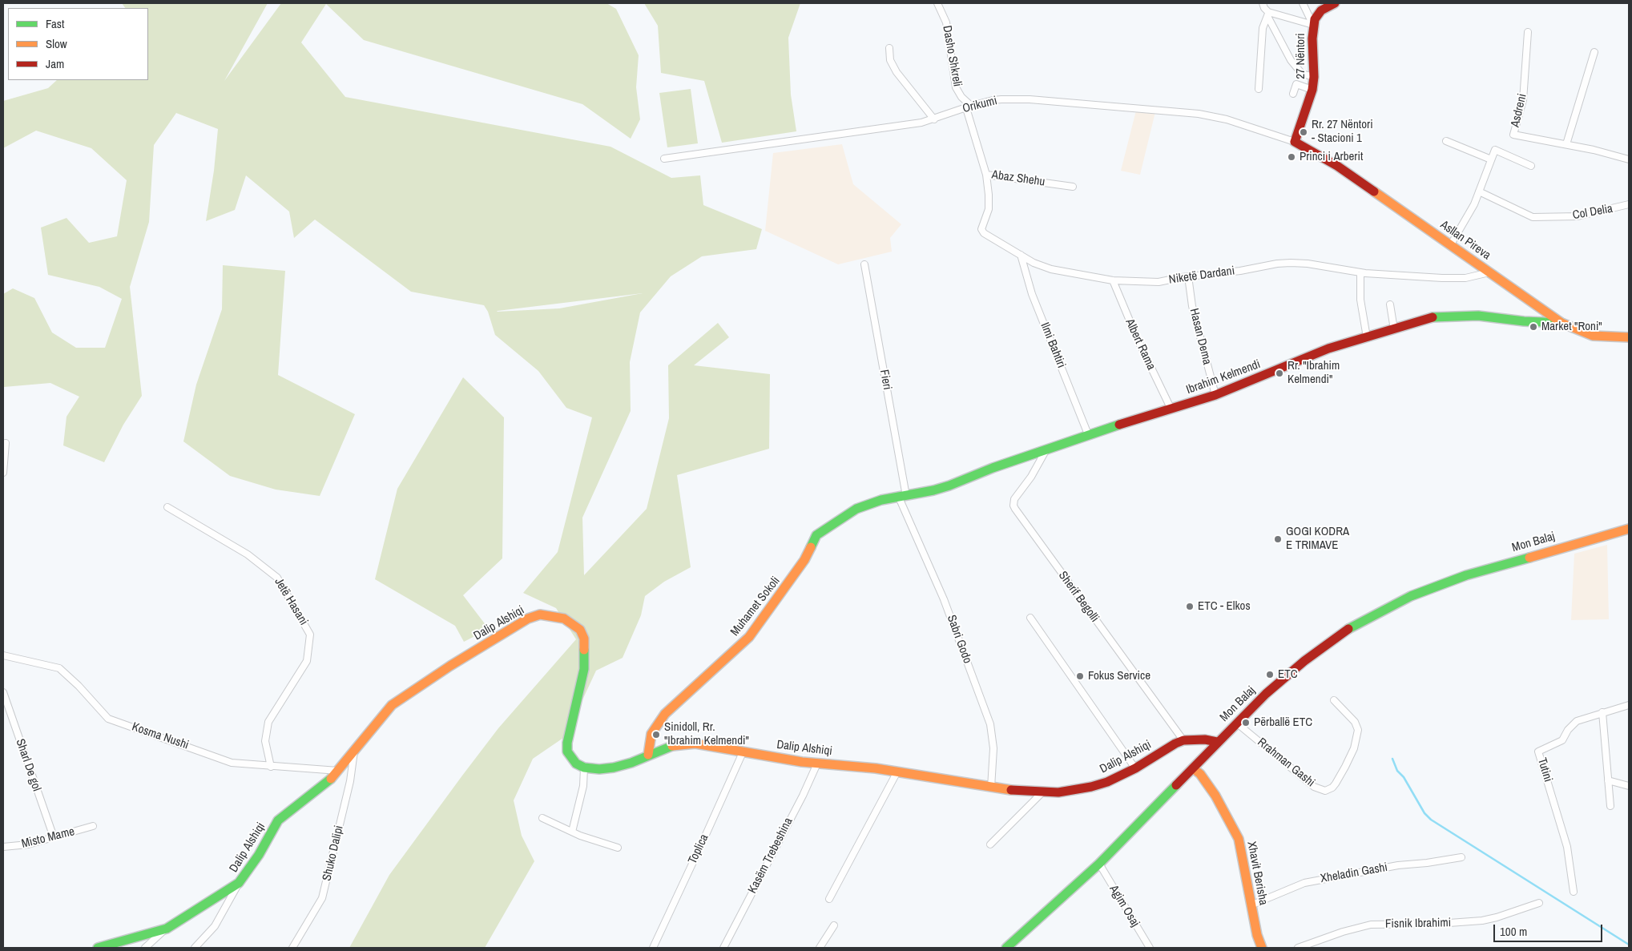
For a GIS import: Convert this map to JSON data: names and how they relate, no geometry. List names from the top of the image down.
{
  "streets": {
    "street": [
      "Dasho Shkreli",
      "27 Nëntori",
      "Orikumi",
      "Asdreni",
      "Abaz Shehu",
      "Col Delia",
      "Asllan Pireva",
      "Niketë Dardani",
      "Hasan Dema",
      "Albert Rama",
      "Ilmi Bahtiri",
      "Ibrahim Kelmendi",
      "Fieri",
      "Mon Balaj",
      "Sherif Begolli",
      "Jetë Hasani",
      "Muhamet Sokoli",
      "Dalip Alshiqi",
      "Sabri Godo",
      "Kosma Nushi",
      "Rrahman Gashi",
      "Sharl De gol",
      "Tutini",
      "Misto Mame",
      "Toplica",
      "Shuko Dalipi",
      "Kasëm Trebeshina",
      "Xhavit Berisha",
      "Xheladin Gashi",
      "Agim Osaj",
      "Fisnik Ibrahimi"
    ]
  },
  "crossings": [
    ["Dasho Shkreli", "Orikumi"],
    ["Dasho Shkreli", "Abaz Shehu"],
    ["27 Nëntori", "Orikumi"],
    ["27 Nëntori", "Asllan Pireva"],
    ["Orikumi", "Abaz Shehu"],
    ["Orikumi", "Asllan Pireva"],
    ["Abaz Shehu", "Niketë Dardani"],
    ["Asllan Pireva", "Niketë Dardani"],
    ["Asllan Pireva", "Ibrahim Kelmendi"],
    ["Niketë Dardani", "Hasan Dema"],
    ["Niketë Dardani", "Albert Rama"],
    ["Niketë Dardani", "Ilmi Bahtiri"],
    ["Hasan Dema", "Ibrahim Kelmendi"],
    ["Albert Rama", "Ibrahim Kelmendi"],
    ["Ilmi Bahtiri", "Ibrahim Kelmendi"],
    ["Ibrahim Kelmendi", "Fieri"],
    ["Ibrahim Kelmendi", "Sherif Begolli"],
    ["Ibrahim Kelmendi", "Muhamet Sokoli"],
    ["Ibrahim Kelmendi", "Sabri Godo"],
    ["Fieri", "Muhamet Sokoli"],
    ["Fieri", "Sabri Godo"],
    ["Mon Balaj", "Dalip Alshiqi"],
    ["Mon Balaj", "Rrahman Gashi"],
    ["Mon Balaj", "Xhavit Berisha"],
    ["Mon Balaj", "Agim Osaj"],
    ["Sherif Begolli", "Dalip Alshiqi"],
    ["Jetë Hasani", "Kosma Nushi"],
    ["Muhamet Sokoli", "Dalip Alshiqi"],
    ["Muhamet Sokoli", "Sabri Godo"],
    ["Dalip Alshiqi", "Sabri Godo"],
    ["Dalip Alshiqi", "Kosma Nushi"],
    ["Dalip Alshiqi", "Toplica"],
    ["Dalip Alshiqi", "Shuko Dalipi"],
    ["Dalip Alshiqi", "Kasëm Trebeshina"],
    ["Sharl De gol", "Misto Mame"],
    ["Xhavit Berisha", "Xheladin Gashi"]
  ],
  "places": [
    "Rr. 27 Nëntori - Stacioni 1",
    "Princi i Arberit",
    "Market \"Roni\"",
    "Rr. \"Ibrahim Kelmendi\"",
    "GOGI KODRA E TRIMAVE",
    "ETC - Elkos",
    "ETC",
    "Fokus Service",
    "Përballë ETC",
    "Sinidoll, Rr. \"Ibrahim Kelmendi\""
  ],
  "legend": ["Fast", "Slow", "Jam"],
  "scale_bar": "100 m"
}
